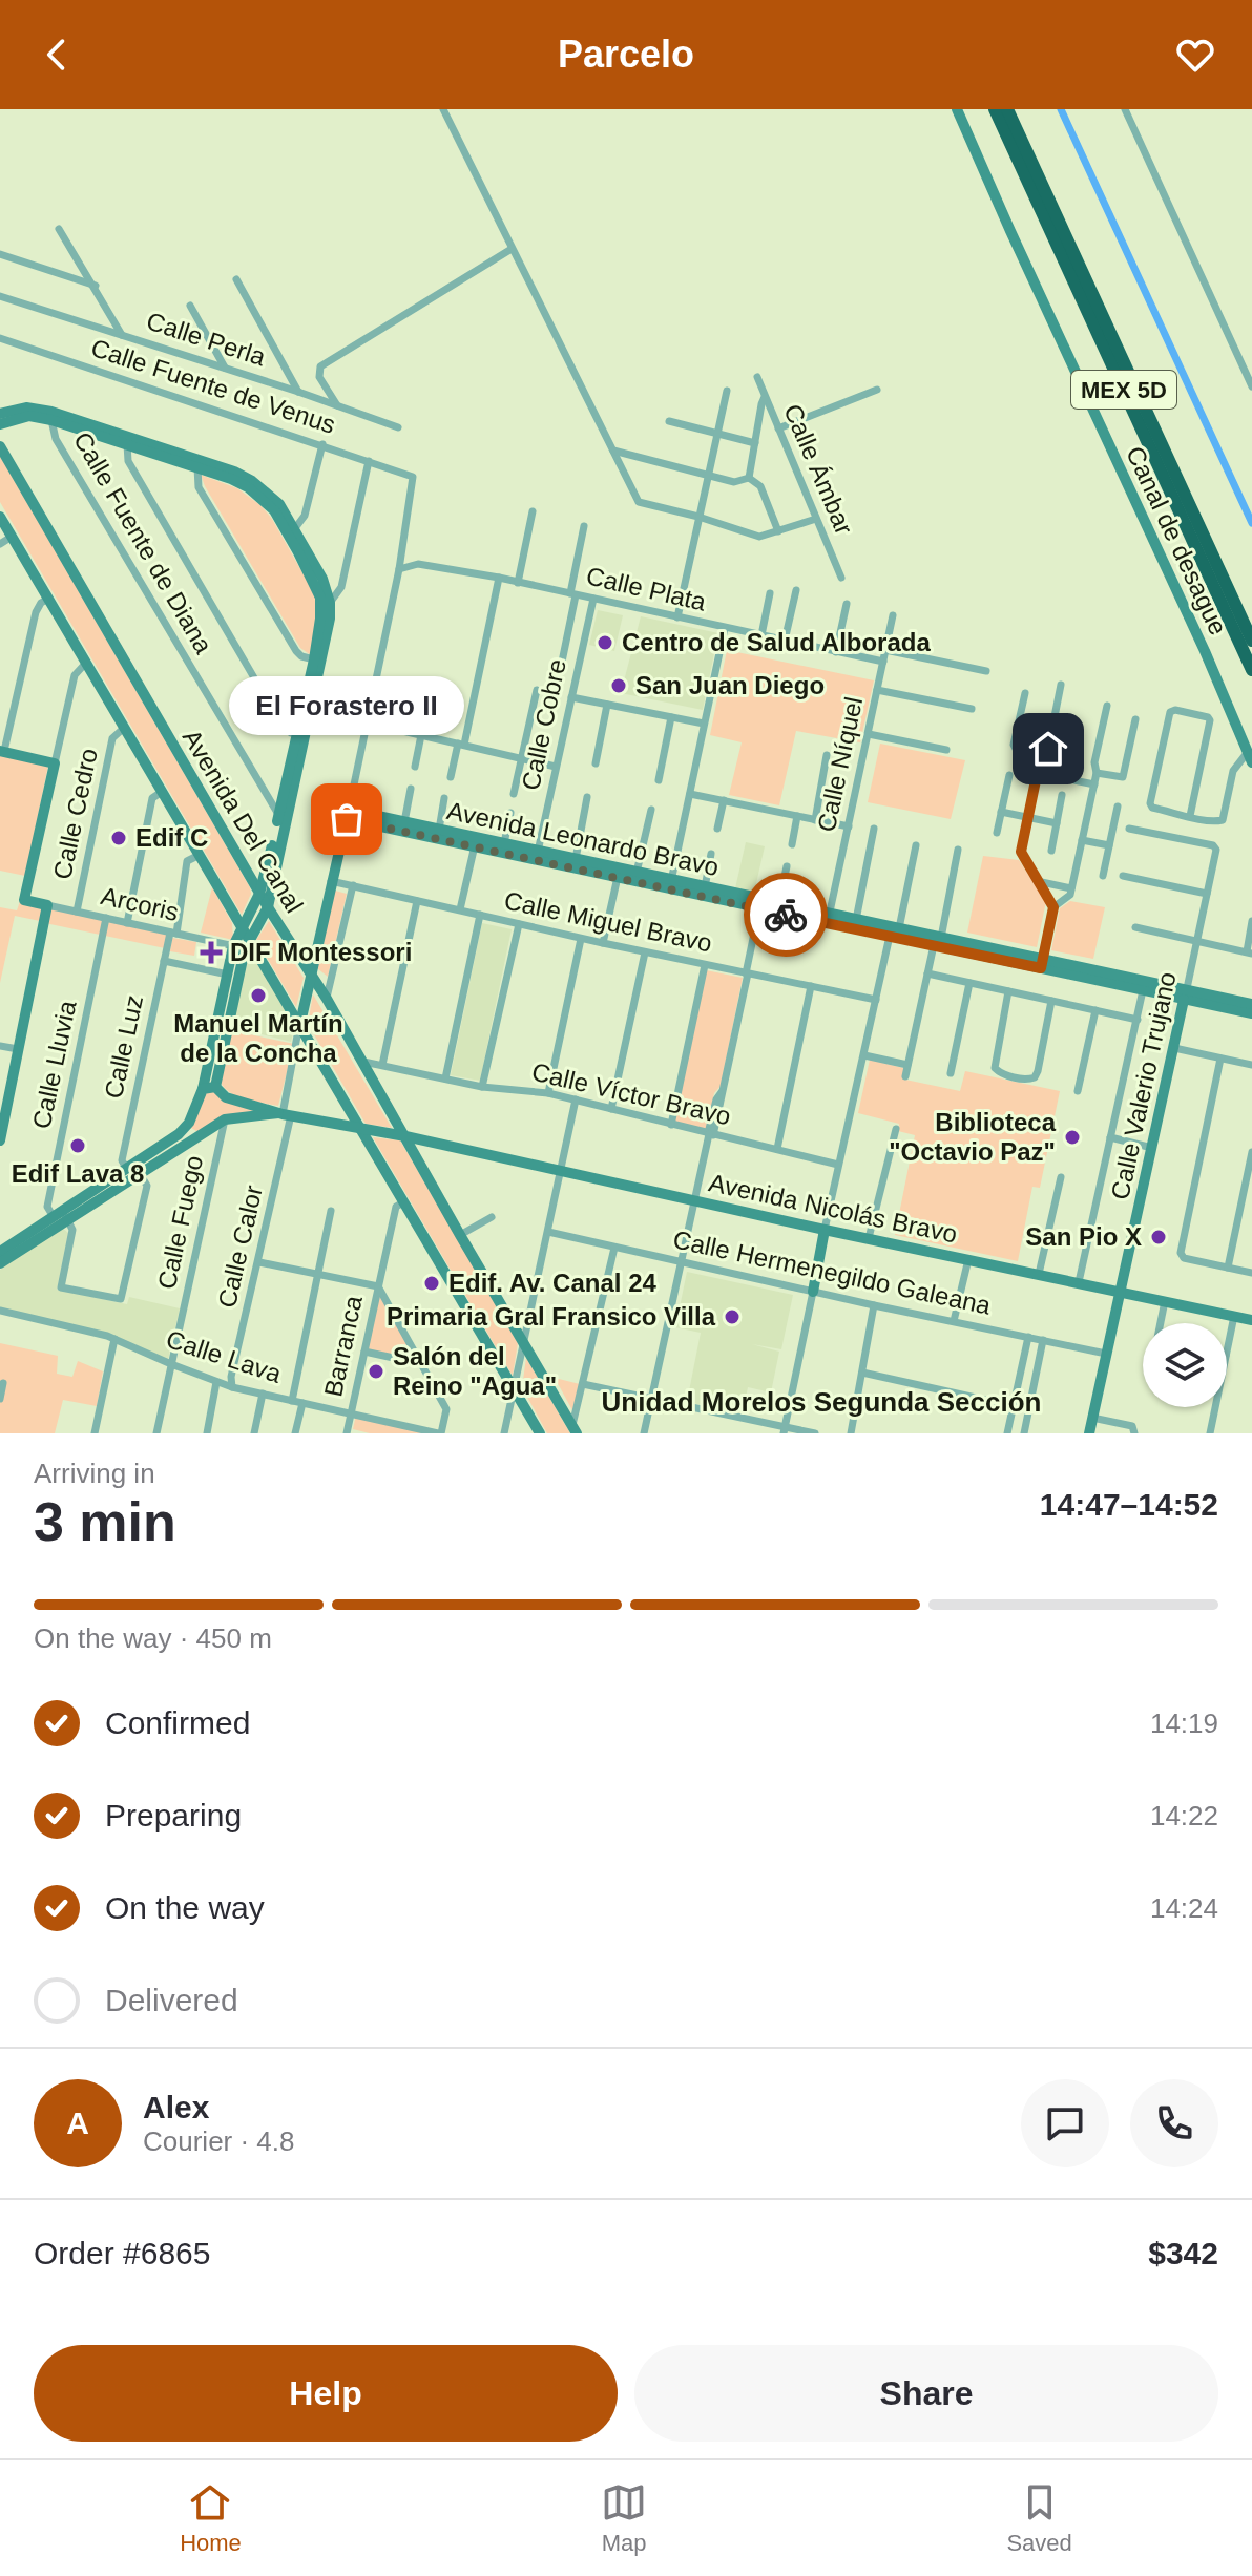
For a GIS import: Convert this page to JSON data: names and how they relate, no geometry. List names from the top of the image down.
{
  "streets": {
    "highway": ["MEX 5D"],
    "street": [
      "Calle Perla",
      "Calle Fuente de Venus",
      "Calle Ámbar",
      "Canal de desague",
      "Calle Fuente de Diana",
      "Calle Plata",
      "Calle Cobre",
      "Calle Níquel",
      "Calle Cedro",
      "Avenida Del Canal",
      "Avenida Leonardo Bravo",
      "Arcoris",
      "Calle Miguel Bravo",
      "Calle Luz",
      "Calle Lluvia",
      "Calle Valerio Trujano",
      "Calle Víctor Bravo",
      "Avenida Nicolás Bravo",
      "Calle Fuego",
      "Calle Calor",
      "Calle Hermenegildo Galeana",
      "Barranca",
      "Calle Lava"
    ]
  },
  "crossings": [
    ["Calle Fuente de Venus", "Calle Plata"],
    ["Calle Plata", "Calle Cobre"],
    ["Calle Plata", "Calle Níquel"],
    ["Calle Cobre", "Avenida Leonardo Bravo"],
    ["Calle Níquel", "Avenida Leonardo Bravo"],
    ["Calle Cedro", "Arcoris"],
    ["Avenida Del Canal", "Calle Víctor Bravo"],
    ["Avenida Del Canal", "Avenida Nicolás Bravo"],
    ["Avenida Leonardo Bravo", "Calle Valerio Trujano"],
    ["Arcoris", "Calle Luz"],
    ["Arcoris", "Calle Lluvia"],
    ["Calle Luz", "Calle Lluvia"],
    ["Calle Valerio Trujano", "Avenida Nicolás Bravo"],
    ["Calle Valerio Trujano", "Calle Hermenegildo Galeana"],
    ["Avenida Nicolás Bravo", "Calle Calor"],
    ["Calle Fuego", "Calle Lava"],
    ["Calle Calor", "Calle Lava"],
    ["Barranca", "Calle Lava"]
  ],
  "districts": ["Unidad Morelos Segunda Sección"],
  "places": {
    "other": [
      "Centro de Salud Alborada",
      "San Juan Diego",
      "El Forastero II",
      "Edif C",
      "Manuel Martín de la Concha",
      "Biblioteca \"Octavio Paz\"",
      "Edif Lava 8",
      "San Pio X",
      "Edif. Av. Canal 24",
      "Primaria Gral Fransico Villa",
      "Salón del Reino \"Agua\""
    ],
    "health": ["DIF Montessori"]
  },
  "page": {
    "header": "Parcelo",
    "bubble": "El Forastero II",
    "heading": ["3 min", "Arriving in", "14:47–14:52"],
    "panel": [
      "Alex",
      "Courier · 4.8",
      "Order #6865",
      "$342"
    ],
    "bar": "On the way · 450 m",
    "list": [
      ["Confirmed", "14:19"],
      ["Preparing", "14:22"],
      ["On the way", "14:24"],
      "Delivered"
    ],
    "round": "A",
    "buttons": ["Help", "Share"],
    "tabs": ["Home", "Map", "Saved"]
  }
}
